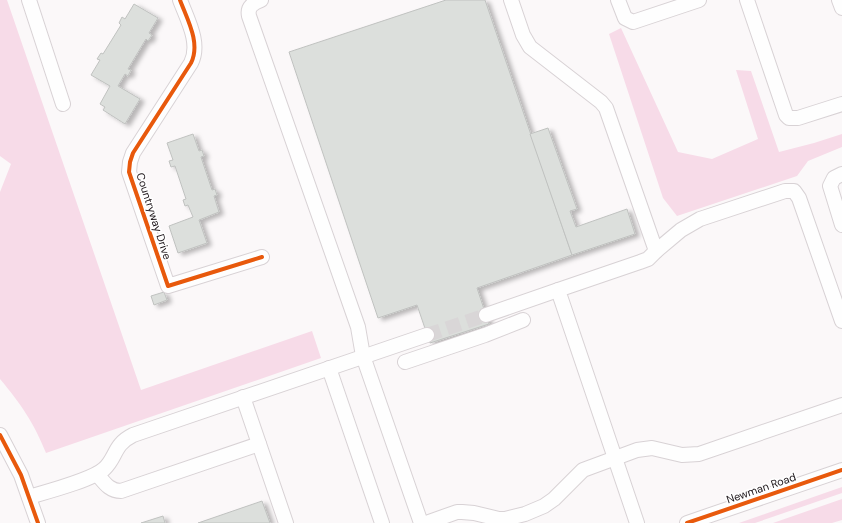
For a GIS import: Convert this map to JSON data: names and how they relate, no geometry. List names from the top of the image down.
{
  "streets": {
    "street": ["Countryway Drive", "Newman Road"]
  }
}
